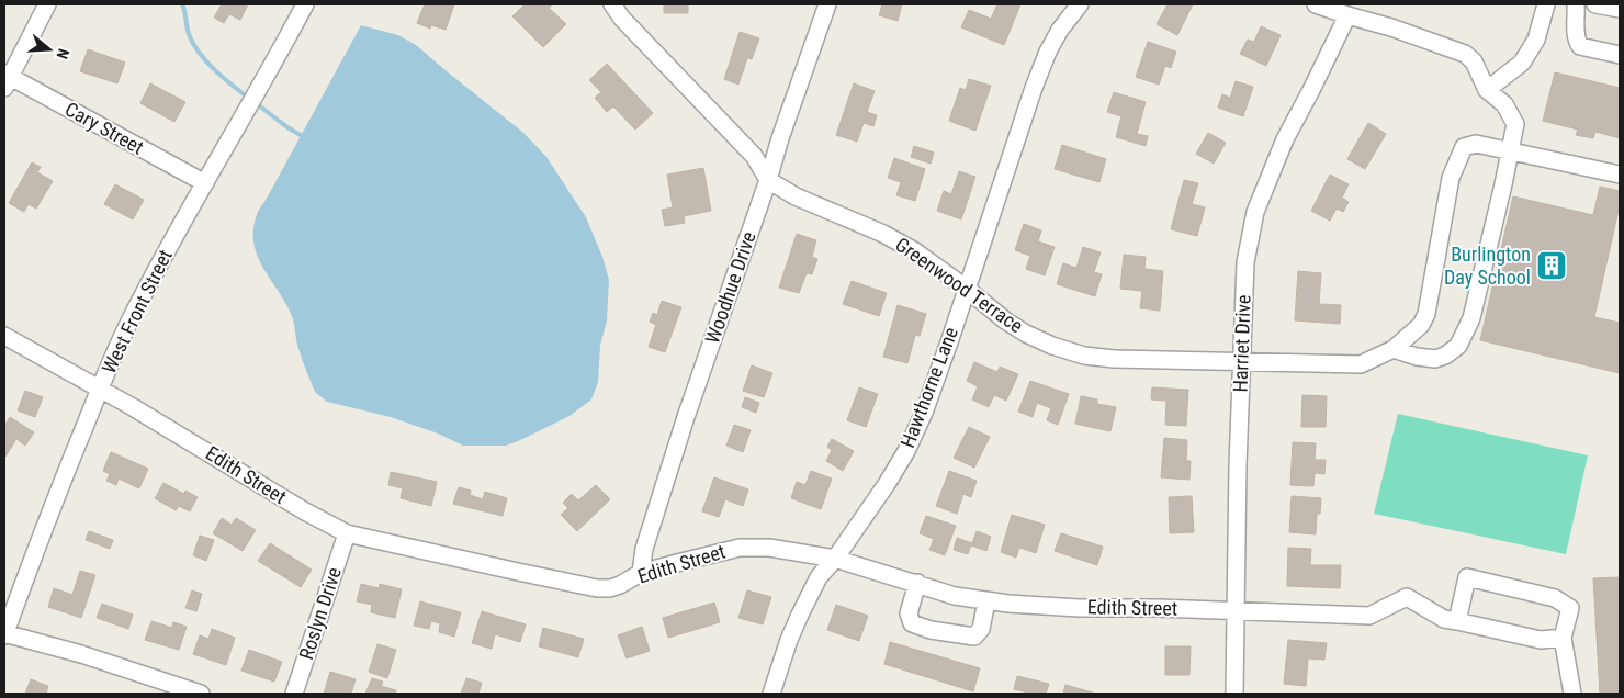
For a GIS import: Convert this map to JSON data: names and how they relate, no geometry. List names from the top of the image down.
{
  "streets": {
    "street": [
      "Cary Street",
      "Greenwood Terrace",
      "Woodhue Drive",
      "West Front Street",
      "Harriet Drive",
      "Hawthorne Lane",
      "Edith Street",
      "Roslyn Drive"
    ]
  },
  "crossings": [
    ["Cary Street", "West Front Street"],
    ["Greenwood Terrace", "Woodhue Drive"],
    ["Greenwood Terrace", "Harriet Drive"],
    ["Greenwood Terrace", "Hawthorne Lane"],
    ["Woodhue Drive", "Edith Street"],
    ["West Front Street", "Edith Street"],
    ["Harriet Drive", "Edith Street"],
    ["Hawthorne Lane", "Edith Street"],
    ["Edith Street", "Roslyn Drive"]
  ],
  "places": {
    "building": ["Burlington Day School"]
  },
  "north": "right"
}
